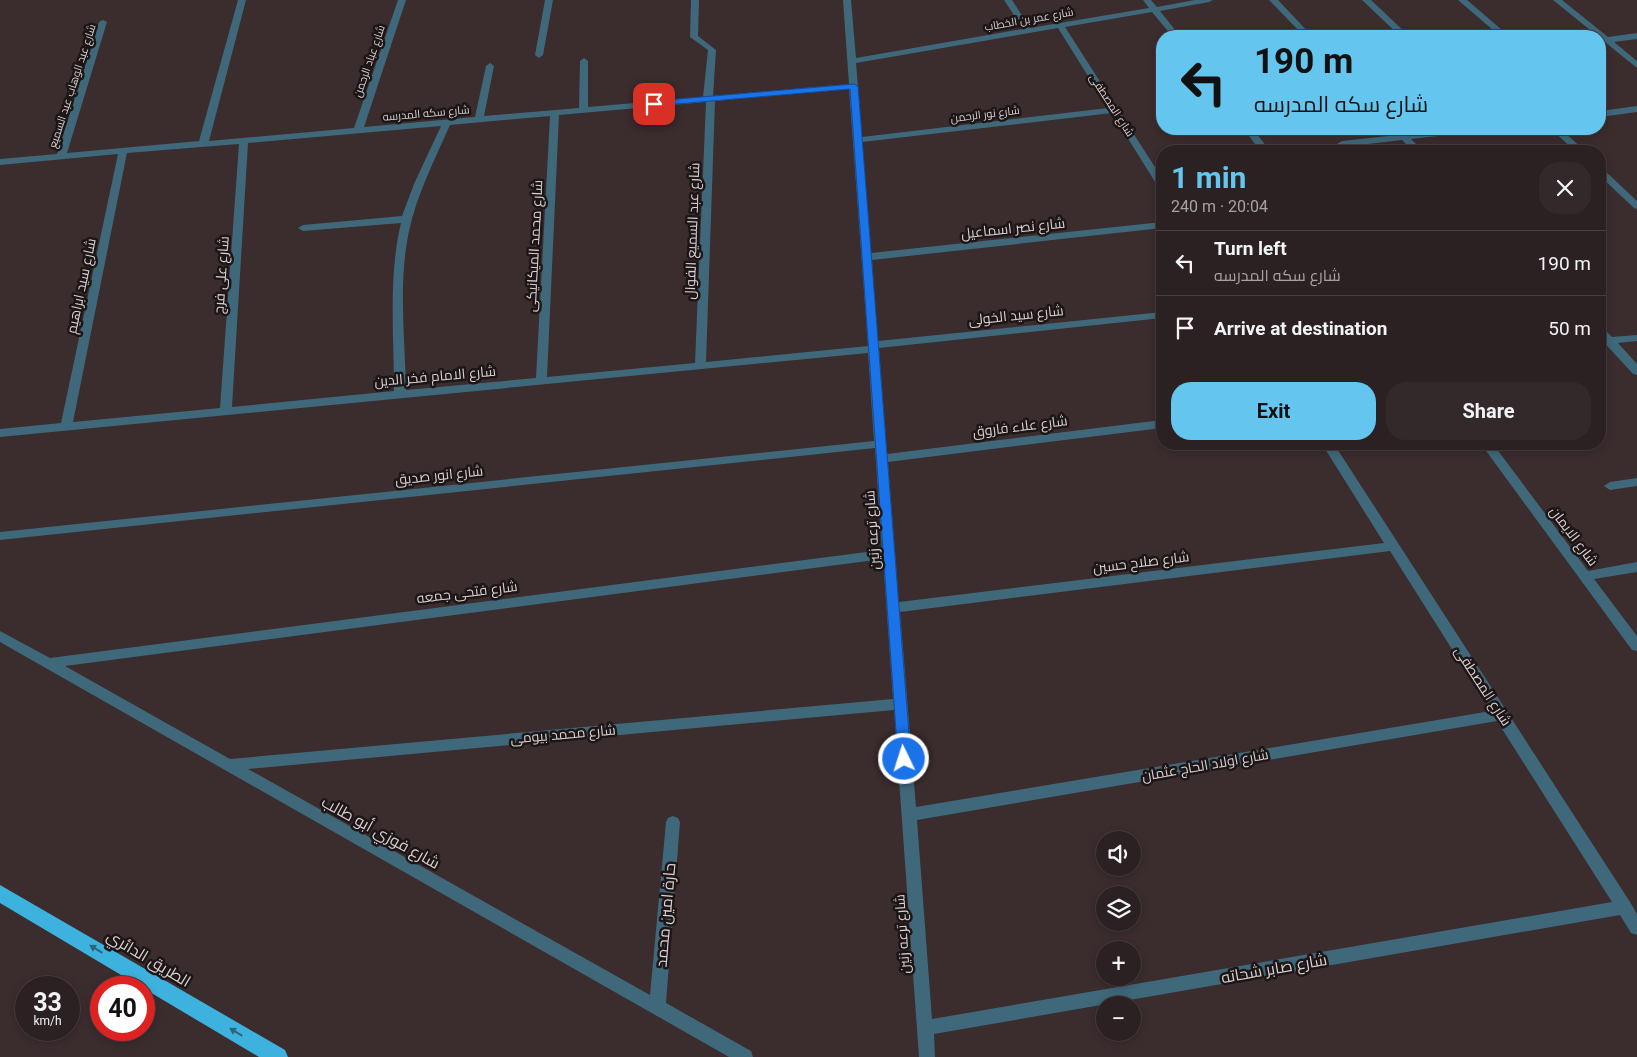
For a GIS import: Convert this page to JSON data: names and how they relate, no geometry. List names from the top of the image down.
{
  "streets": {
    "highway": ["الطريق الدائري"],
    "street": [
      "شارع عمر بن الخطاب",
      "شارع عباد الرحمن",
      "شارع عبد الوهاب عبد السميع",
      "شارع المصطفى",
      "شارع سكه المدرسه",
      "شارع نور الرحمن",
      "شارع نصر اسماعيل",
      "شارع عبد السميع الفوال",
      "شارع محمد الميكانيكى",
      "شارع على فرج",
      "شارع سيد ابراهيم",
      "شارع سيد الخولى",
      "شارع الامام فخر الدين",
      "شارع علاء فاروق",
      "شارع انور صديق",
      "شارع ترعه زنين",
      "شارع الايمان",
      "شارع صلاح حسين",
      "شارع فتحى جمعه",
      "شارع محمد بيومى",
      "شارع اولاد الحاج عثمان",
      "شارع فوزي أبو طالب",
      "حارة امين محمد",
      "شارع صابر شحاته"
    ]
  },
  "crossings": [
    ["شارع عمر بن الخطاب", "شارع المصطفى"],
    ["شارع عمر بن الخطاب", "شارع ترعه زنين"],
    ["شارع عباد الرحمن", "شارع سكه المدرسه"],
    ["شارع عبد الوهاب عبد السميع", "شارع سكه المدرسه"],
    ["شارع المصطفى", "شارع نور الرحمن"],
    ["شارع المصطفى", "شارع صلاح حسين"],
    ["شارع المصطفى", "شارع اولاد الحاج عثمان"],
    ["شارع المصطفى", "شارع صابر شحاته"],
    ["شارع سكه المدرسه", "شارع عبد السميع الفوال"],
    ["شارع سكه المدرسه", "شارع محمد الميكانيكى"],
    ["شارع سكه المدرسه", "شارع على فرج"],
    ["شارع سكه المدرسه", "شارع سيد ابراهيم"],
    ["شارع سكه المدرسه", "شارع ترعه زنين"],
    ["شارع نور الرحمن", "شارع ترعه زنين"],
    ["شارع نصر اسماعيل", "شارع ترعه زنين"],
    ["شارع عبد السميع الفوال", "شارع الامام فخر الدين"],
    ["شارع محمد الميكانيكى", "شارع الامام فخر الدين"],
    ["شارع على فرج", "شارع الامام فخر الدين"],
    ["شارع سيد ابراهيم", "شارع الامام فخر الدين"],
    ["شارع سيد الخولى", "شارع الامام فخر الدين"],
    ["شارع سيد الخولى", "شارع ترعه زنين"],
    ["شارع الامام فخر الدين", "شارع ترعه زنين"],
    ["شارع علاء فاروق", "شارع ترعه زنين"],
    ["شارع انور صديق", "شارع ترعه زنين"],
    ["شارع ترعه زنين", "شارع صلاح حسين"],
    ["شارع ترعه زنين", "شارع فتحى جمعه"],
    ["شارع ترعه زنين", "شارع محمد بيومى"],
    ["شارع ترعه زنين", "شارع اولاد الحاج عثمان"],
    ["شارع ترعه زنين", "شارع صابر شحاته"],
    ["شارع فتحى جمعه", "شارع فوزي أبو طالب"],
    ["شارع محمد بيومى", "شارع فوزي أبو طالب"],
    ["شارع فوزي أبو طالب", "حارة امين محمد"]
  ],
  "one_way": ["الطريق الدائري"],
  "page": {
    "turn": ["190 m", "شارع سكه المدرسه"],
    "heading": ["1 min", "240 m · 20:04"],
    "list": [
      {
        "name": "Turn left",
        "note": "شارع سكه المدرسه",
        "value": "190 m"
      },
      {
        "name": "Arrive at destination",
        "value": "50 m"
      }
    ],
    "buttons": ["Exit", "Share"],
    "map_buttons": ["+", "−"],
    "speed": "33 km/h",
    "limit": "40"
  }
}
